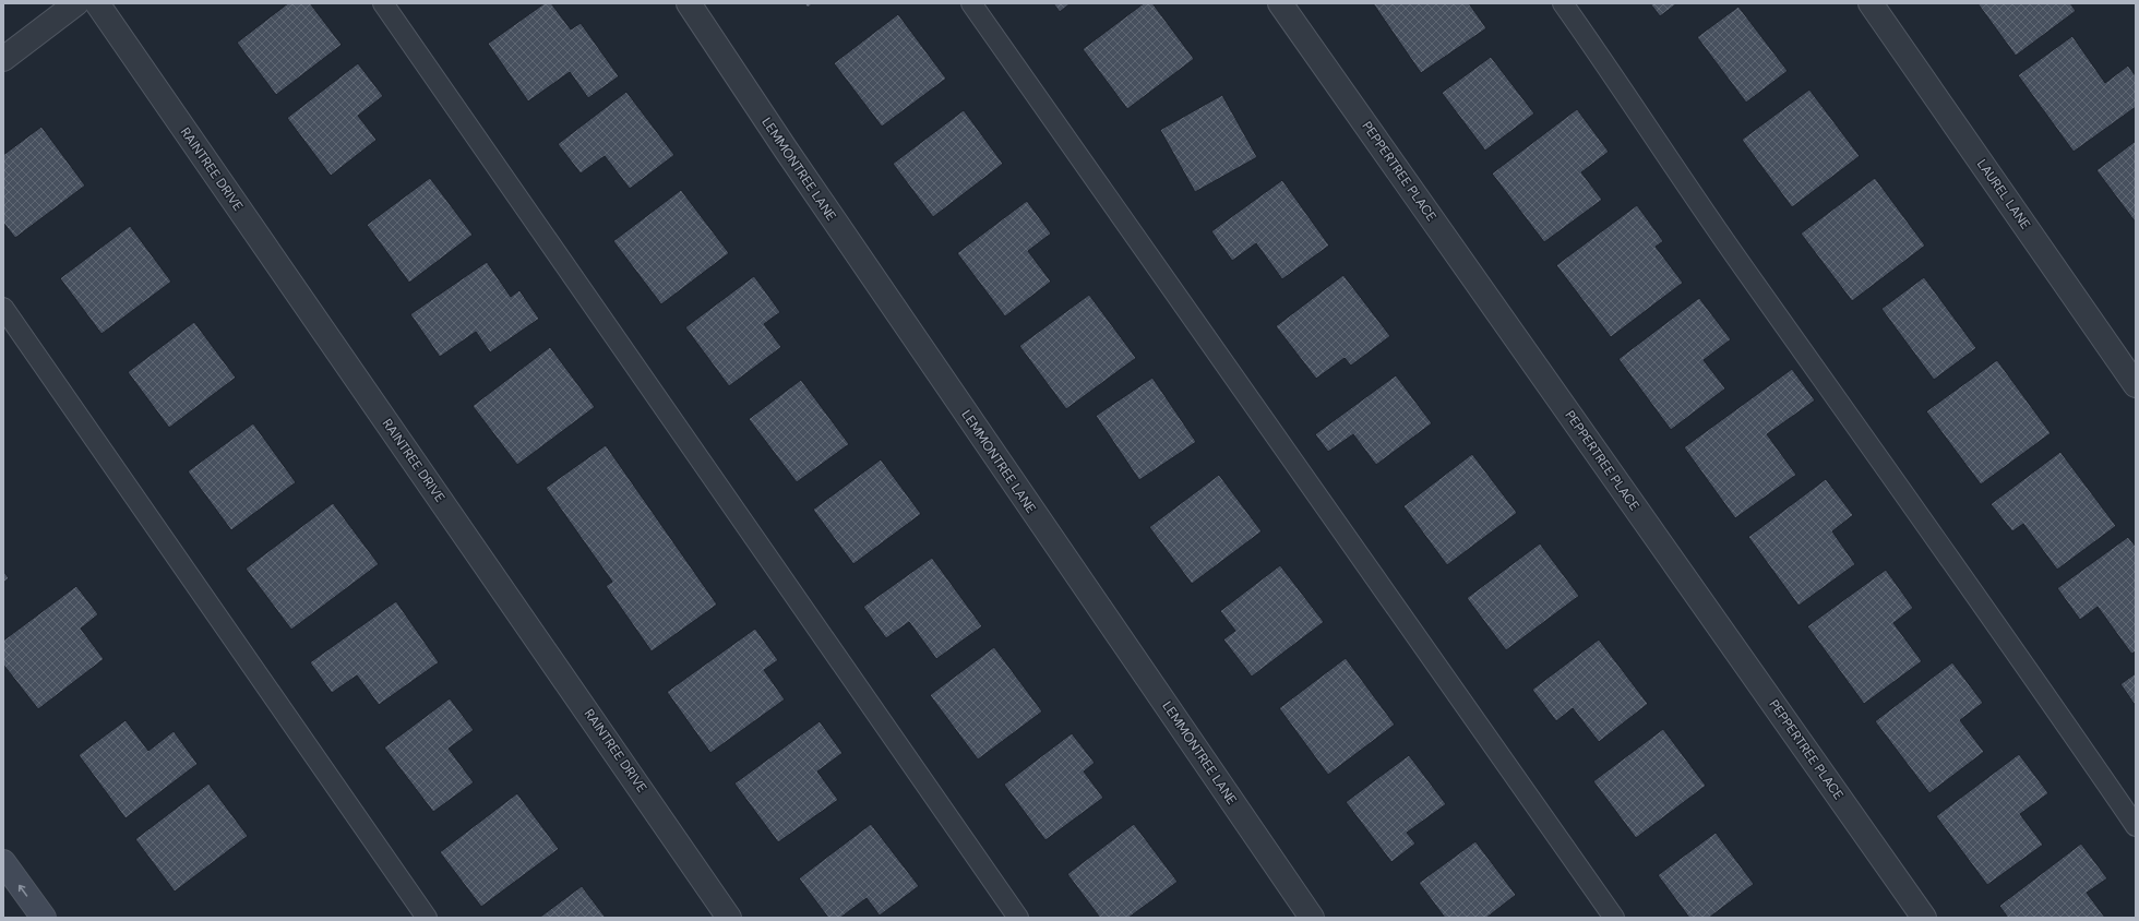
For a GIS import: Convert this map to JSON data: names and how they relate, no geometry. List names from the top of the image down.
{
  "streets": {
    "street": [
      "RAINTREE DRIVE",
      "LEMMONTREE LANE",
      "PEPPERTREE PLACE",
      "LAUREL LANE"
    ]
  }
}
